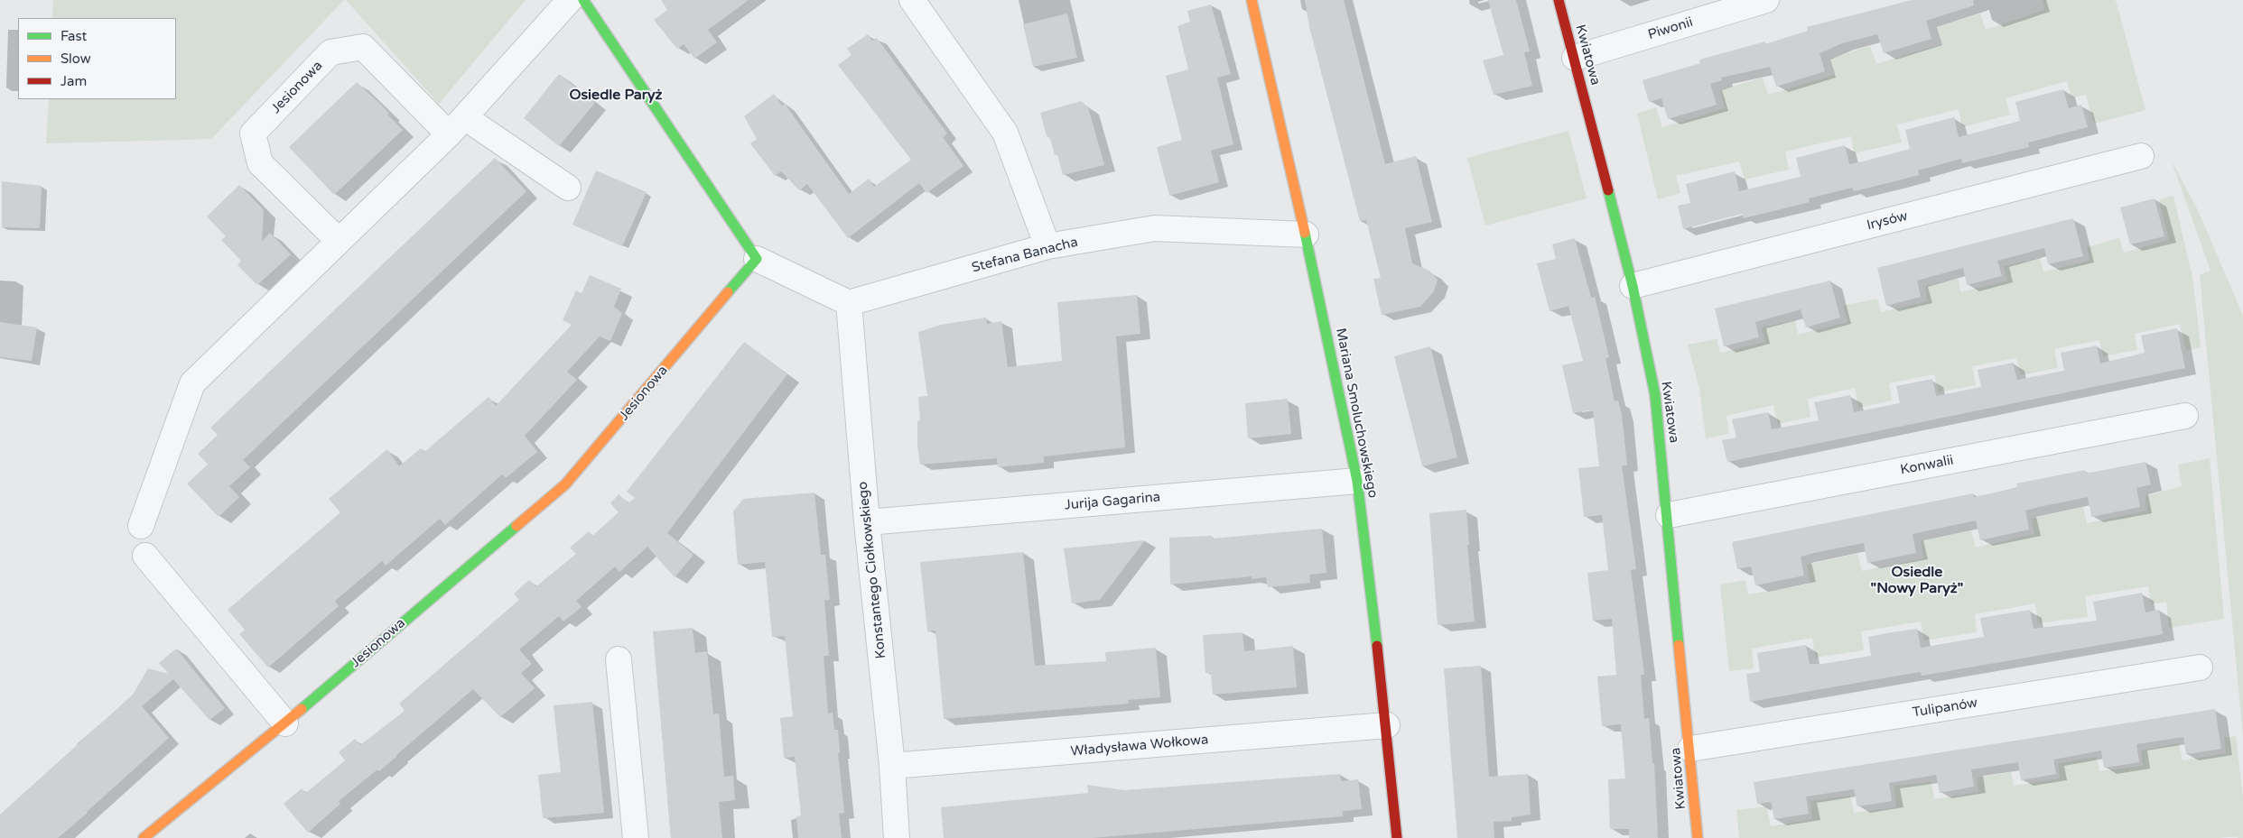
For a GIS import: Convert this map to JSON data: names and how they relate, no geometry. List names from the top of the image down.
{
  "streets": {
    "street": [
      "Piwonii",
      "Kwiatowa",
      "Jesionowa",
      "Irysów",
      "Stefana Banacha",
      "Mariana Smoluchowskiego",
      "Konwalii",
      "Jurija Gagarina",
      "Konstantego Ciołkowskiego",
      "Tulipanów",
      "Władysława Wołkowa"
    ]
  },
  "crossings": [
    ["Piwonii", "Kwiatowa"],
    ["Kwiatowa", "Irysów"],
    ["Kwiatowa", "Konwalii"],
    ["Kwiatowa", "Tulipanów"],
    ["Stefana Banacha", "Mariana Smoluchowskiego"],
    ["Stefana Banacha", "Konstantego Ciołkowskiego"],
    ["Mariana Smoluchowskiego", "Jurija Gagarina"],
    ["Mariana Smoluchowskiego", "Władysława Wołkowa"],
    ["Jurija Gagarina", "Konstantego Ciołkowskiego"],
    ["Konstantego Ciołkowskiego", "Władysława Wołkowa"]
  ],
  "districts": ["Osiedle Paryż", "Osiedle \"Nowy Paryż\""],
  "legend": ["Fast", "Slow", "Jam"]
}
